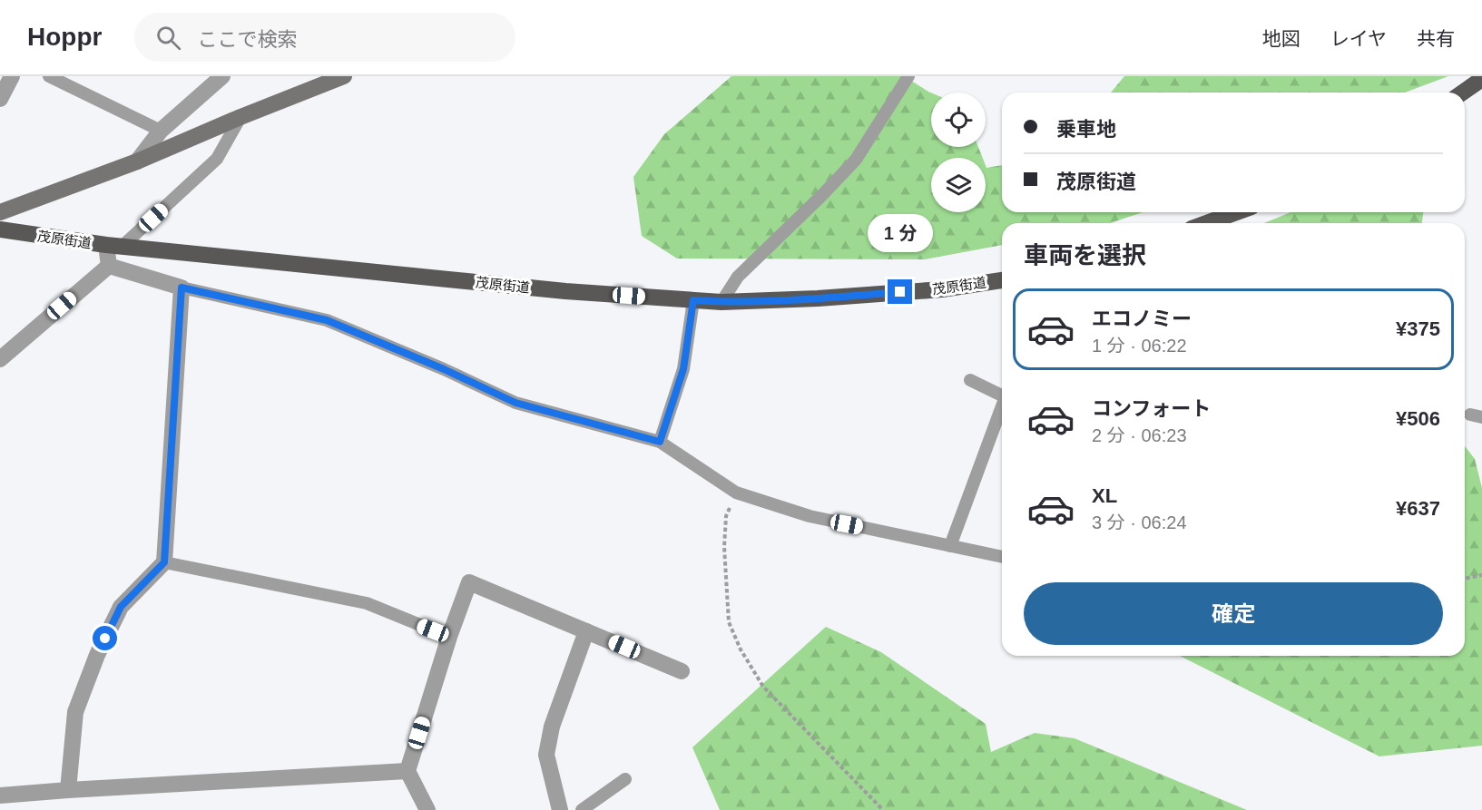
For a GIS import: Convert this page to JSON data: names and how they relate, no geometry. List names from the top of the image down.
{
  "streets": {
    "main road": ["茂原街道"]
  },
  "page": {
    "header": "Hoppr",
    "search": "ここで検索",
    "nav": ["地図", "レイヤ", "共有"],
    "banner": ["乗車地", "茂原街道"],
    "bubble": "1 分",
    "heading": "車両を選択",
    "list": [
      {
        "name": "エコノミー",
        "note": "1 分 · 06:22",
        "value": "¥375"
      },
      {
        "name": "コンフォート",
        "note": "2 分 · 06:23",
        "value": "¥506"
      },
      {
        "name": "XL",
        "note": "3 分 · 06:24",
        "value": "¥637"
      }
    ],
    "buttons": "確定"
  }
}
